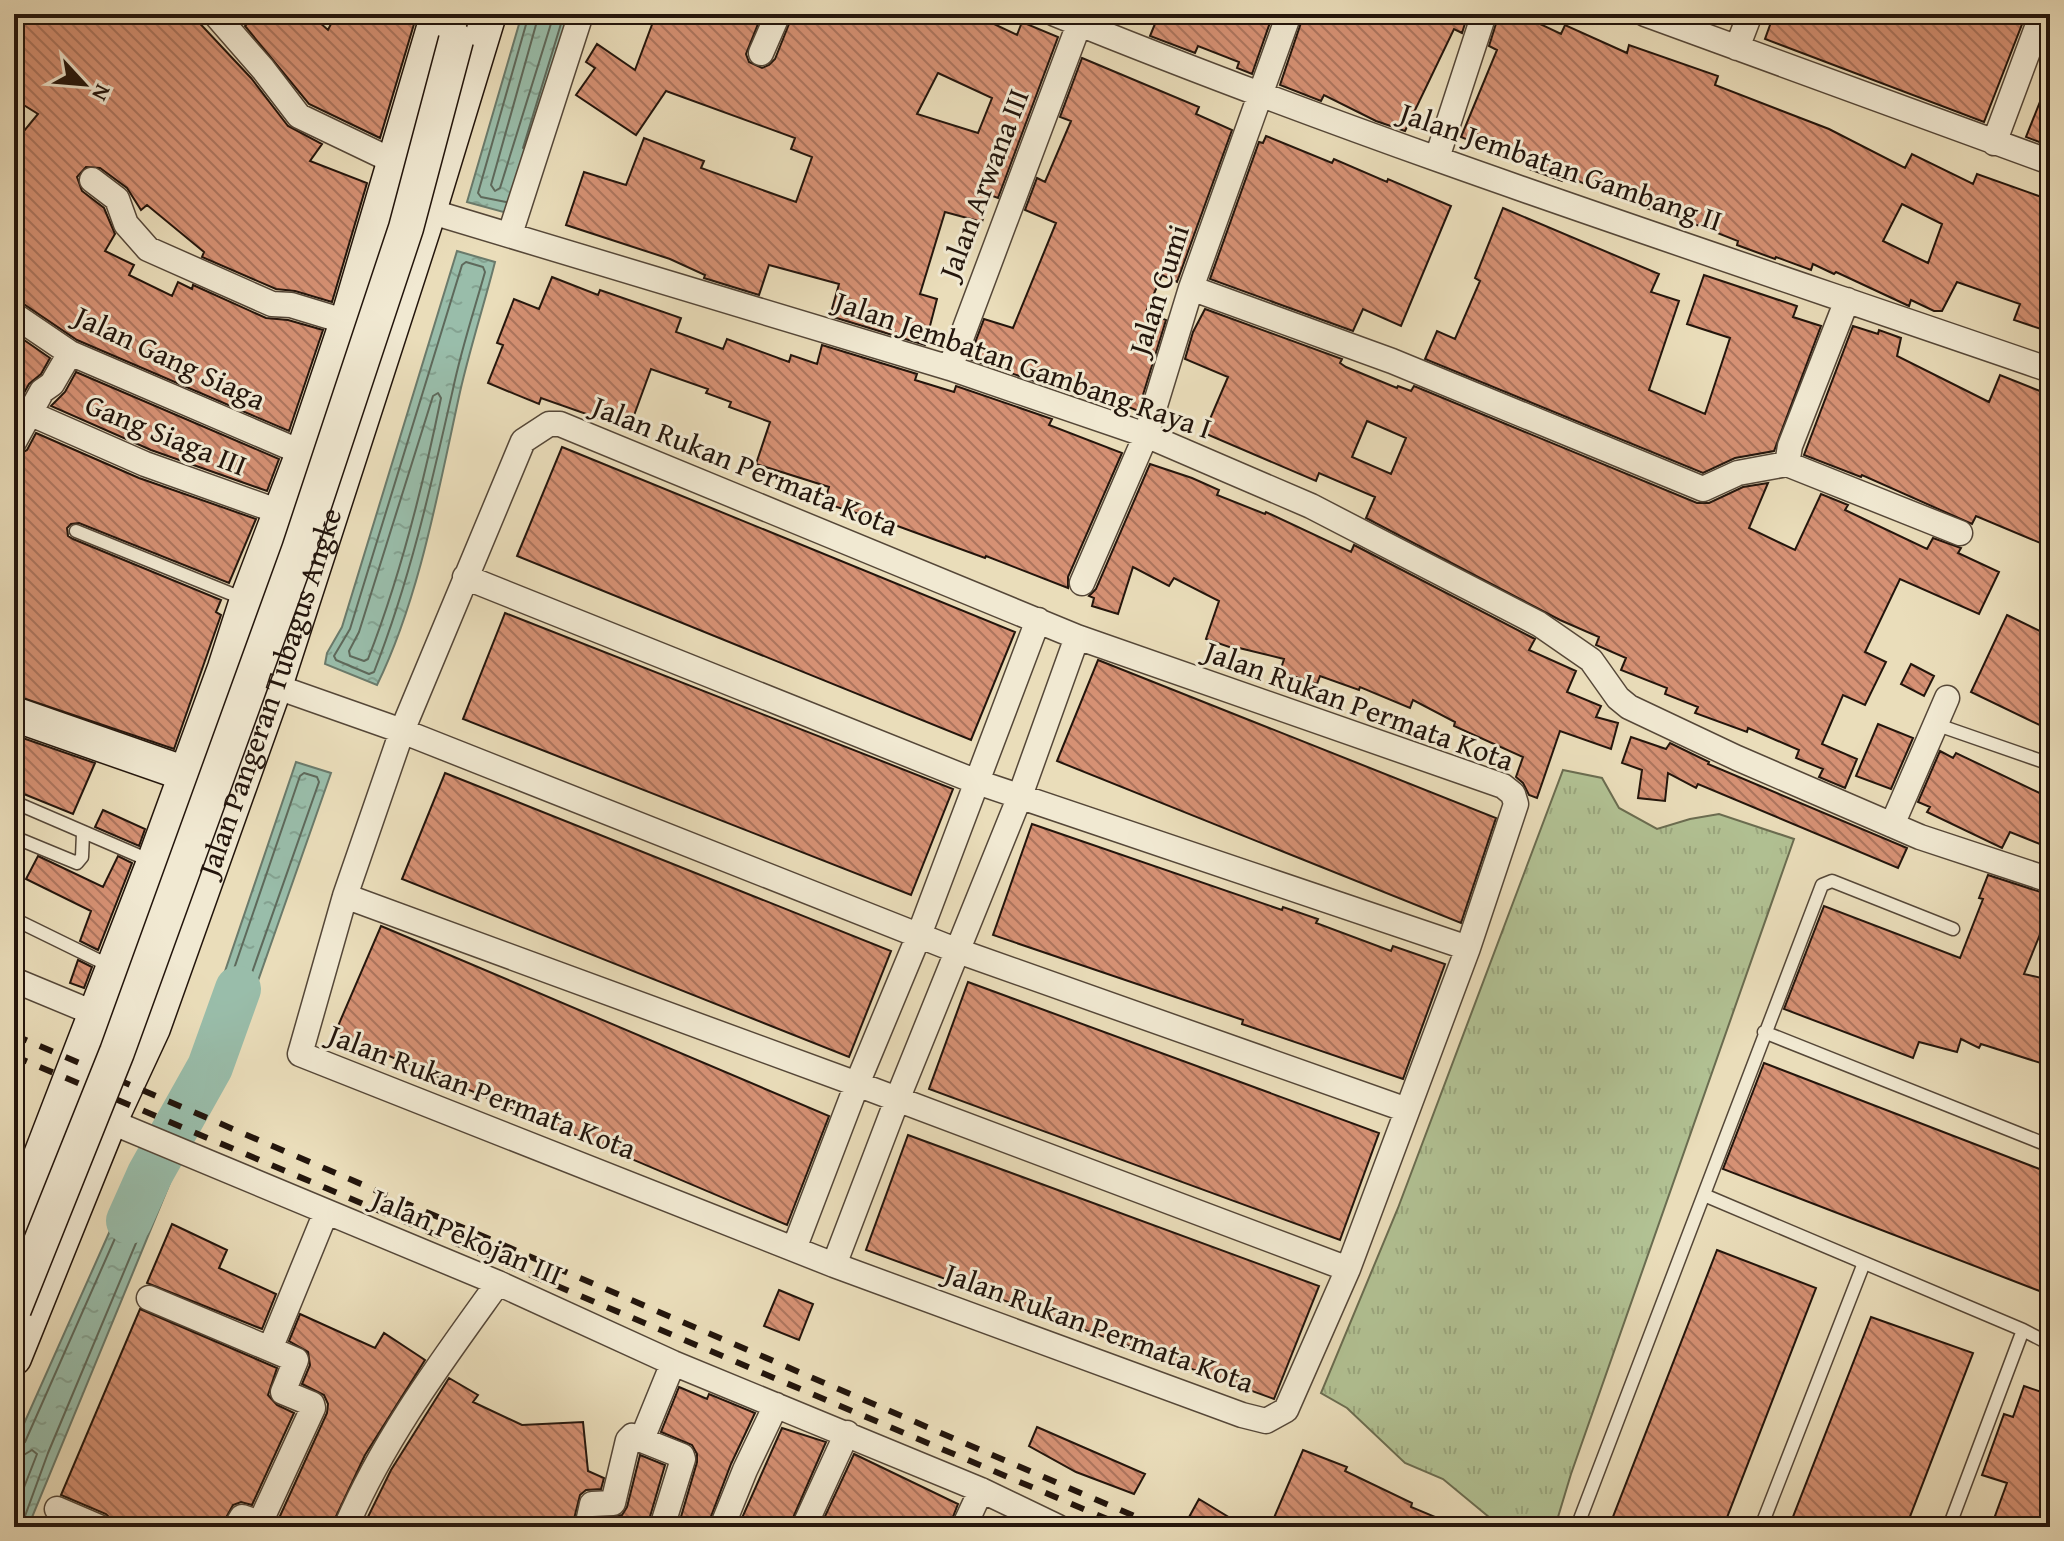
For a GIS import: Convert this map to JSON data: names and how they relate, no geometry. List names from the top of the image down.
{
  "streets": {
    "street": [
      "Jalan Jembatan Gambang II",
      "Jalan Arwana III",
      "Jalan Cumi",
      "Jalan Gang Siaga",
      "Jalan Jembatan Gambang Raya I",
      "Gang Siaga III",
      "Jalan Rukan Permata Kota",
      "Jalan Pangeran Tubagus Angke",
      "Jalan Pekojan III"
    ]
  },
  "crossings": [
    ["Jalan Jembatan Gambang II", "Jalan Arwana III"],
    ["Jalan Jembatan Gambang II", "Jalan Cumi"],
    ["Jalan Arwana III", "Jalan Jembatan Gambang Raya I"],
    ["Jalan Cumi", "Jalan Jembatan Gambang Raya I"],
    ["Jalan Gang Siaga", "Jalan Pangeran Tubagus Angke"],
    ["Jalan Jembatan Gambang Raya I", "Jalan Pangeran Tubagus Angke"],
    ["Gang Siaga III", "Jalan Pangeran Tubagus Angke"],
    ["Jalan Pangeran Tubagus Angke", "Jalan Pekojan III"]
  ],
  "north": "bottom right"
}
